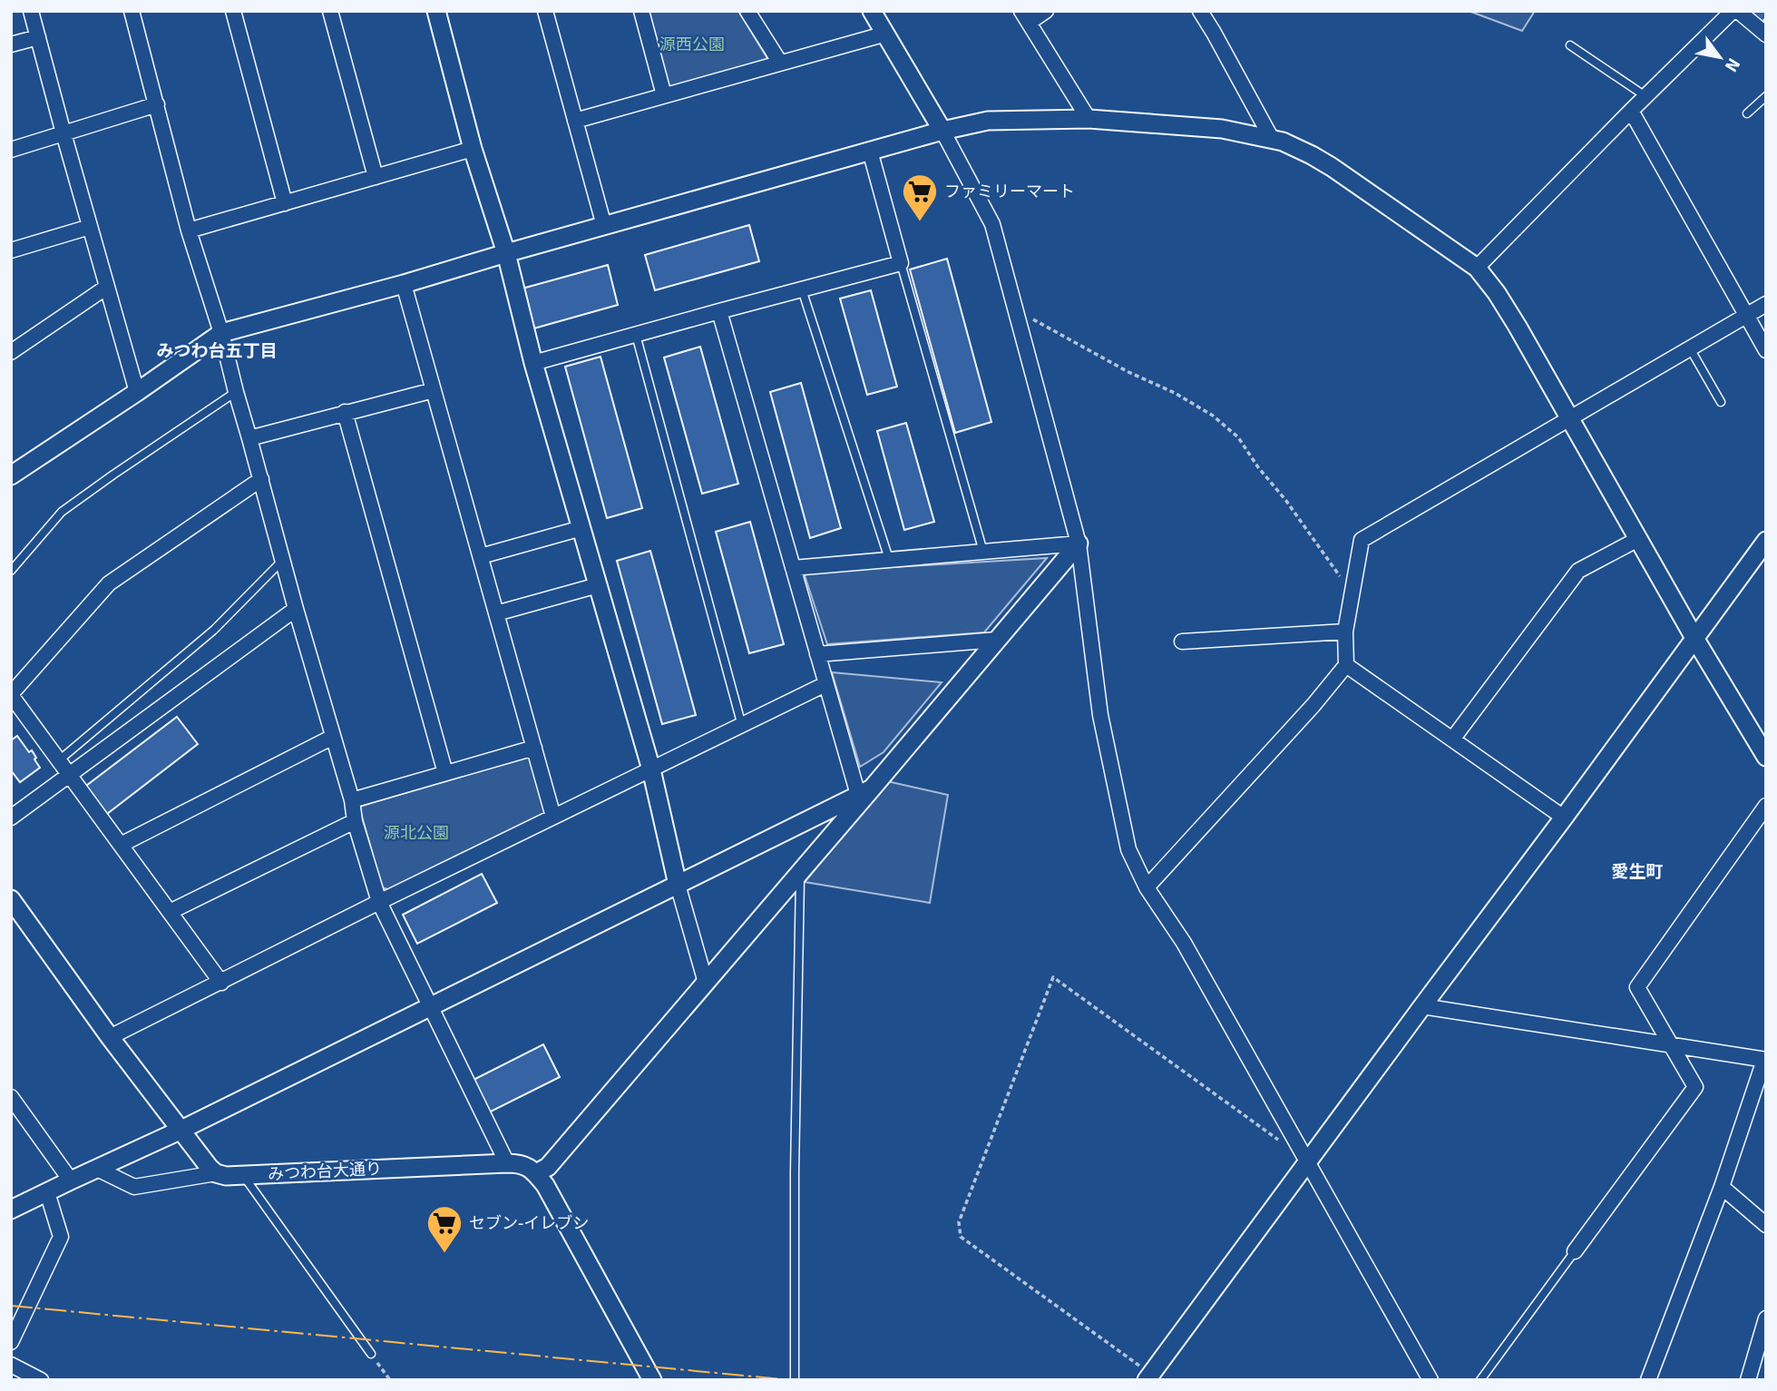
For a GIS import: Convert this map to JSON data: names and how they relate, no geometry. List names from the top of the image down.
{
  "streets": {
    "street": ["みつわ台大通り"]
  },
  "districts": ["みつわ台五丁目", "愛生町"],
  "parks": ["源西公園", "源北公園"],
  "places": {
    "supermarket": ["ファミリーマート", "セブン-イレブン"]
  },
  "north": "bottom right"
}
